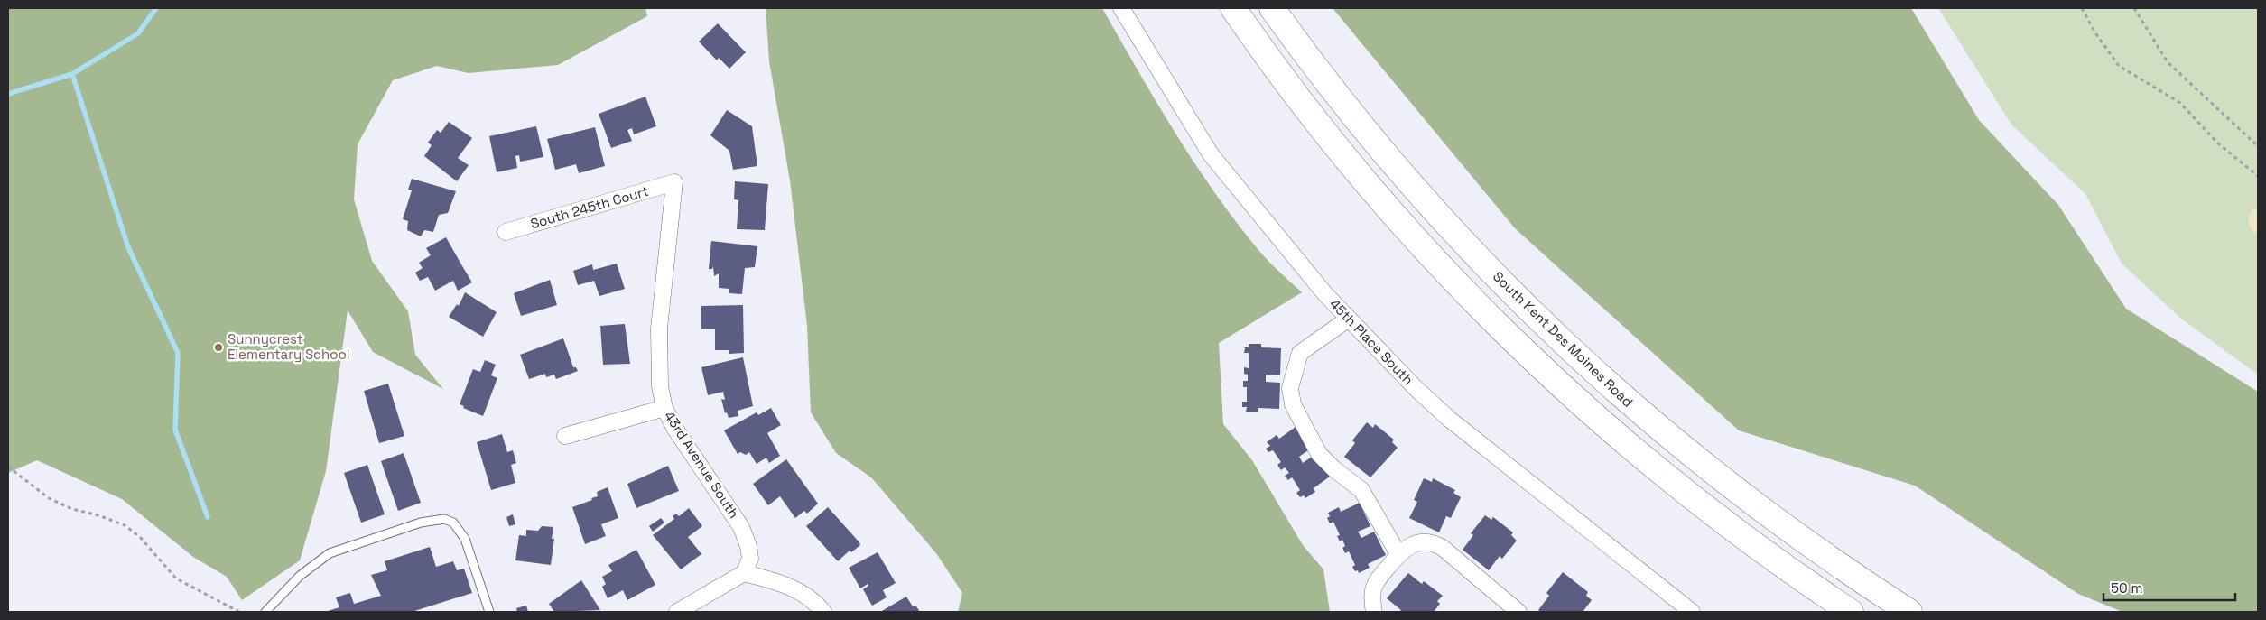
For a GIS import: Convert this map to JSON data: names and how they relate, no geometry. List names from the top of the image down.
{
  "streets": {
    "highway": ["South Kent Des Moines Road"],
    "street": ["South 245th Court", "45th Place South", "43rd Avenue South"]
  },
  "crossings": [
    ["South 245th Court", "43rd Avenue South"]
  ],
  "places": ["Sunnycrest Elementary School"],
  "scale_bar": "50 m"
}
